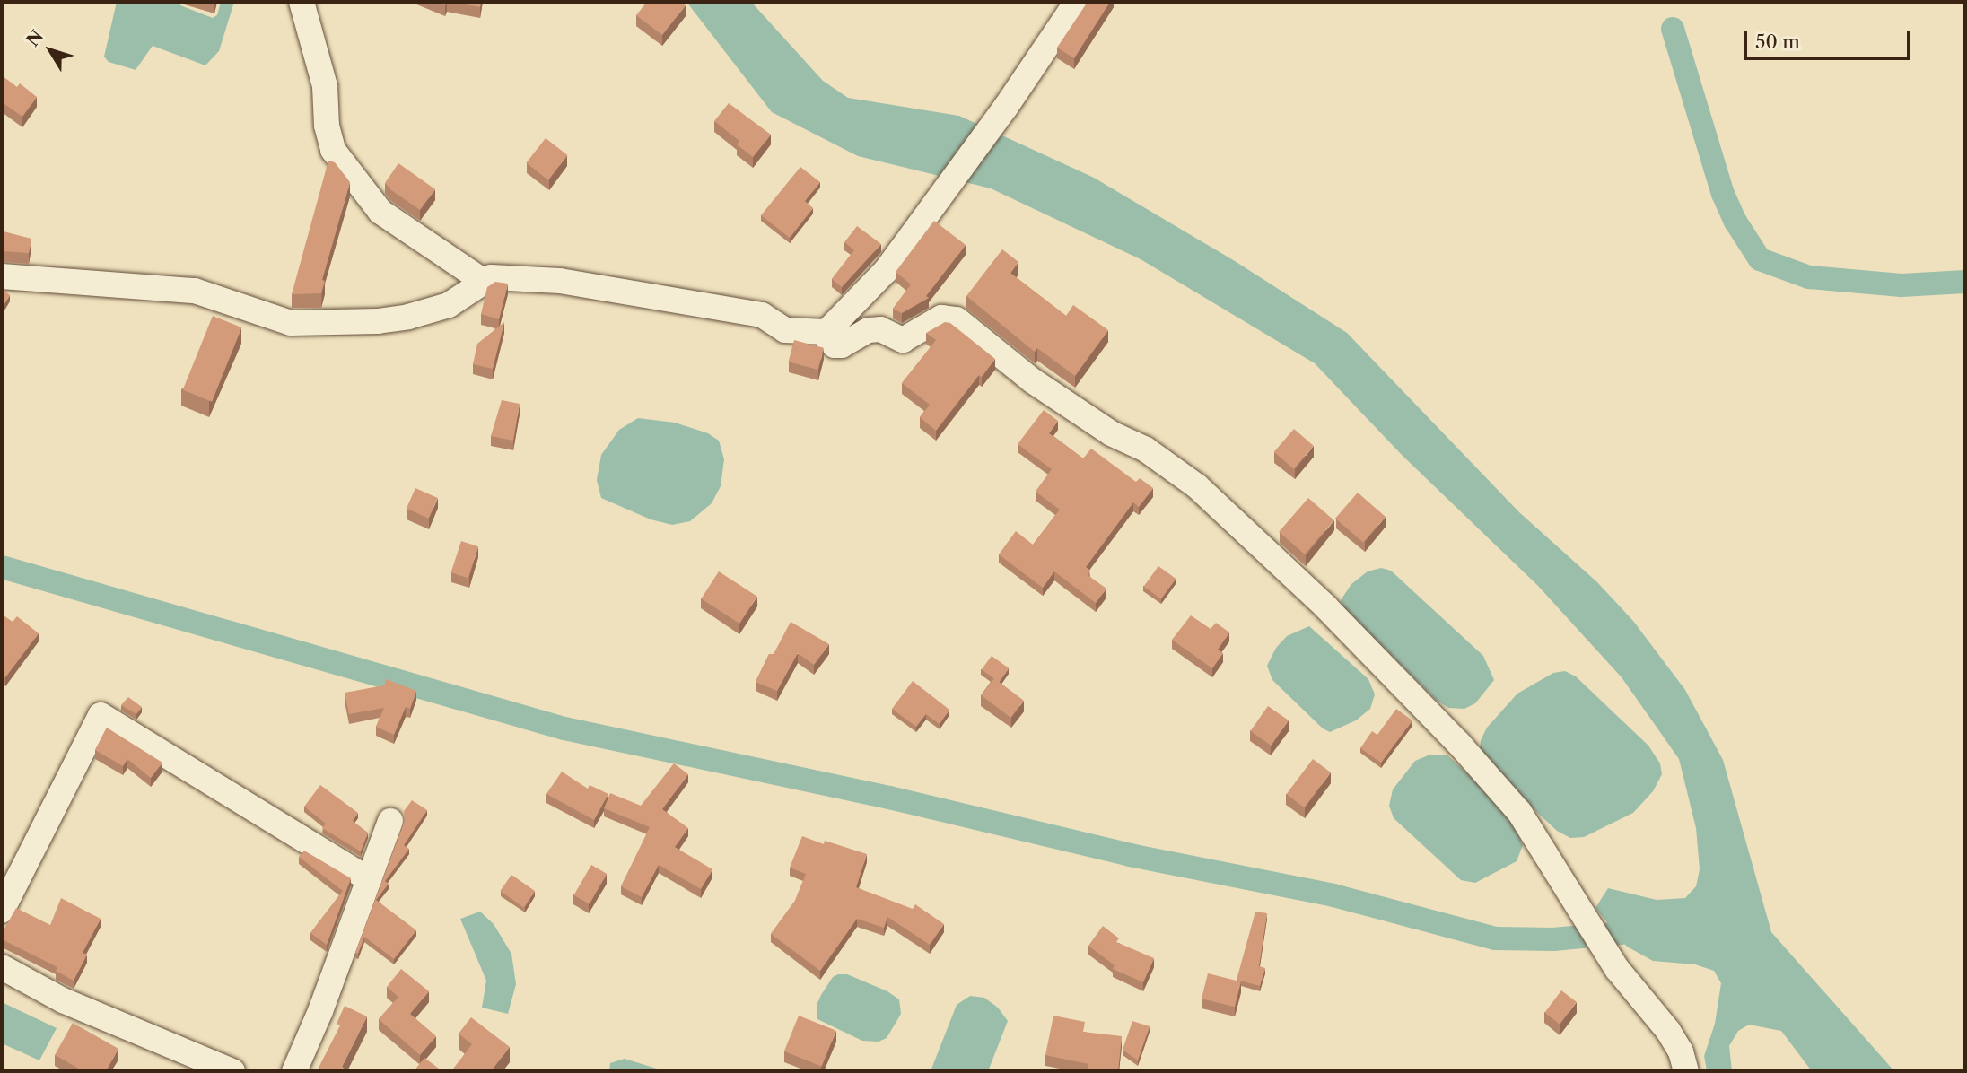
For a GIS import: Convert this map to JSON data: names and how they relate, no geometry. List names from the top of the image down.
{
  "scale_bar": "50 m",
  "north": "top left"
}
